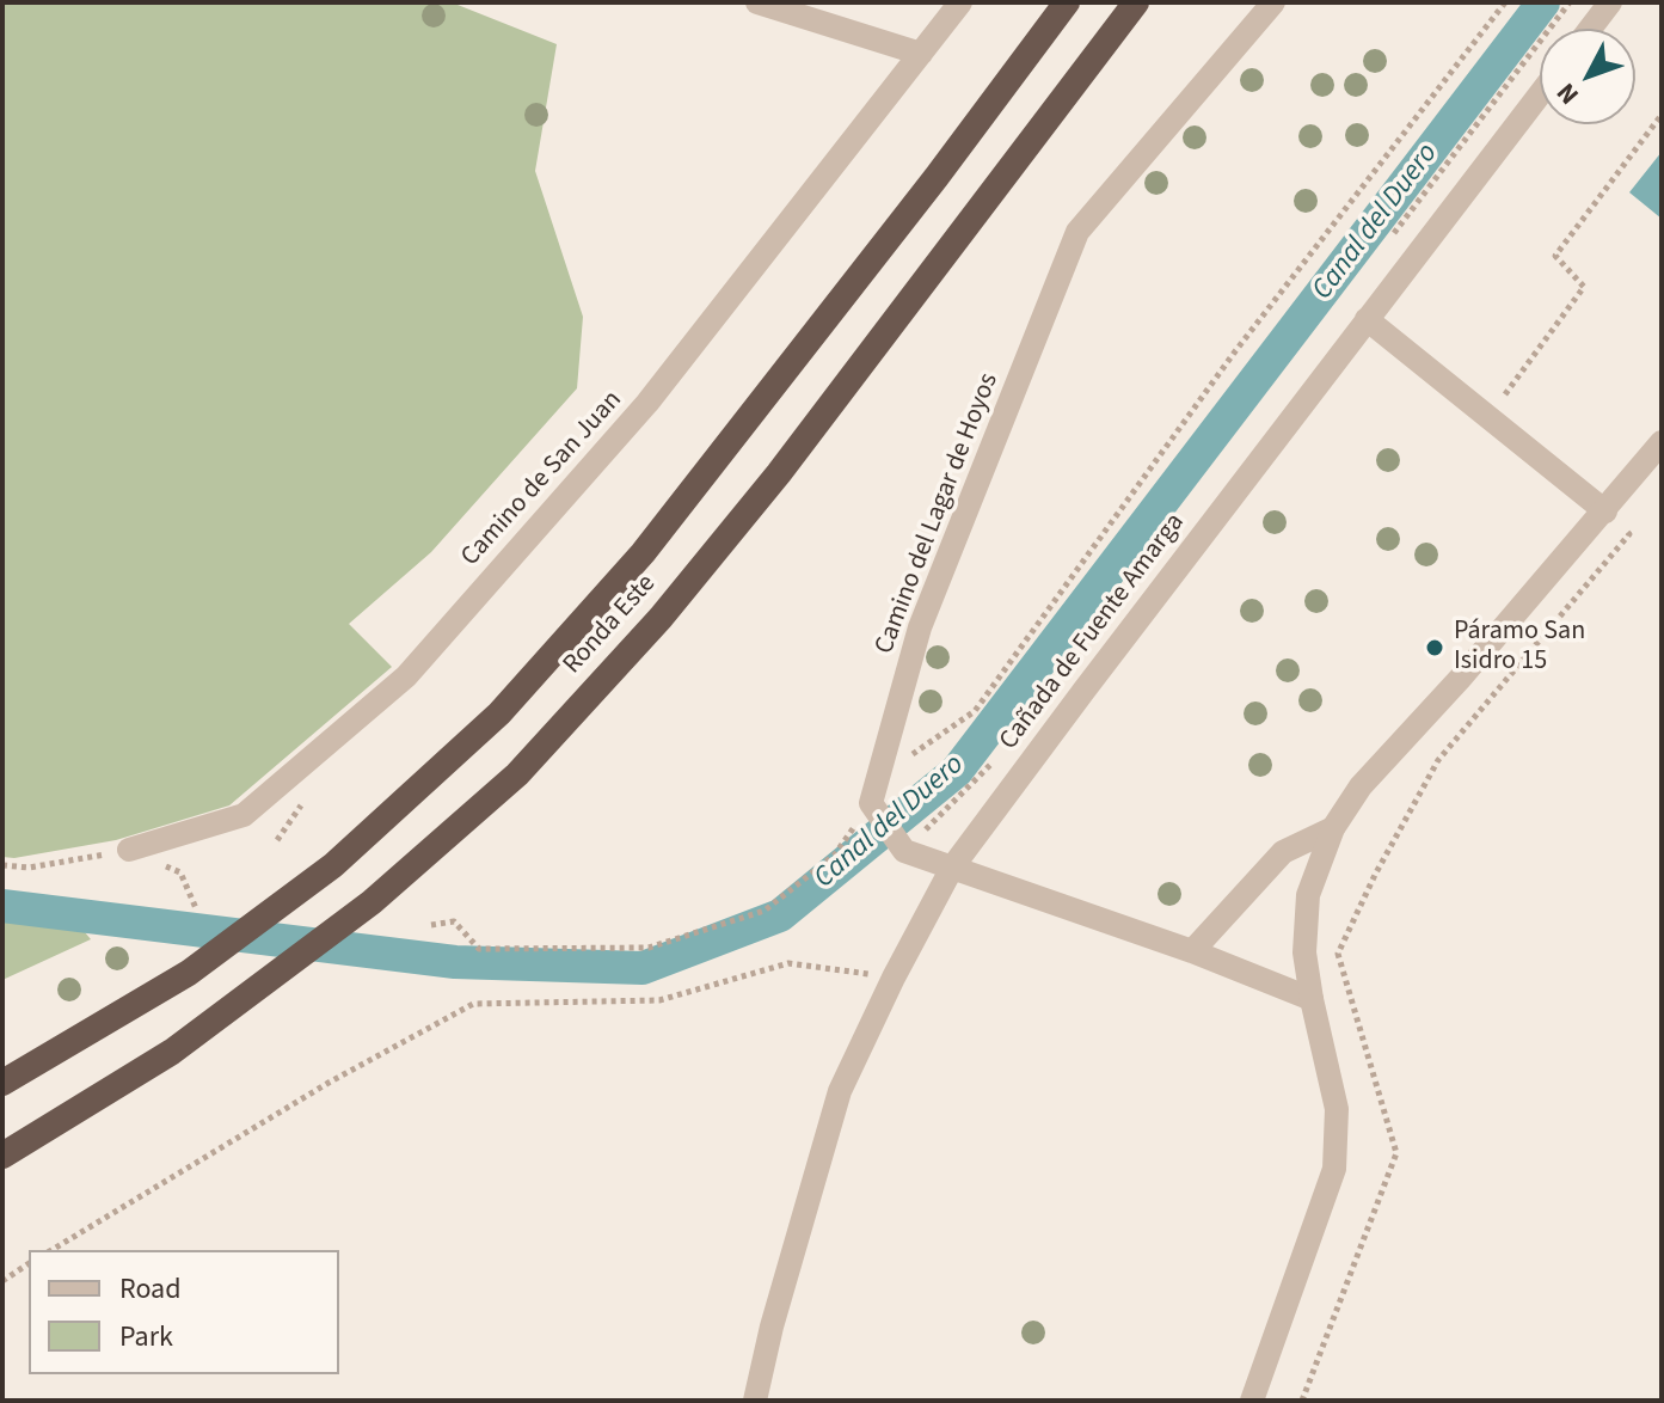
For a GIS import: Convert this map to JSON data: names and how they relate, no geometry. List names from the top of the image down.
{
  "streets": {
    "highway": ["Ronda Este"],
    "street": ["Camino de San Juan", "Camino del Lagar de Hoyos", "Cañada de Fuente Amarga"]
  },
  "water": ["Canal del Duero"],
  "places": ["Páramo San Isidro 15"],
  "legend": ["Road", "Park"],
  "north": "bottom left"
}
